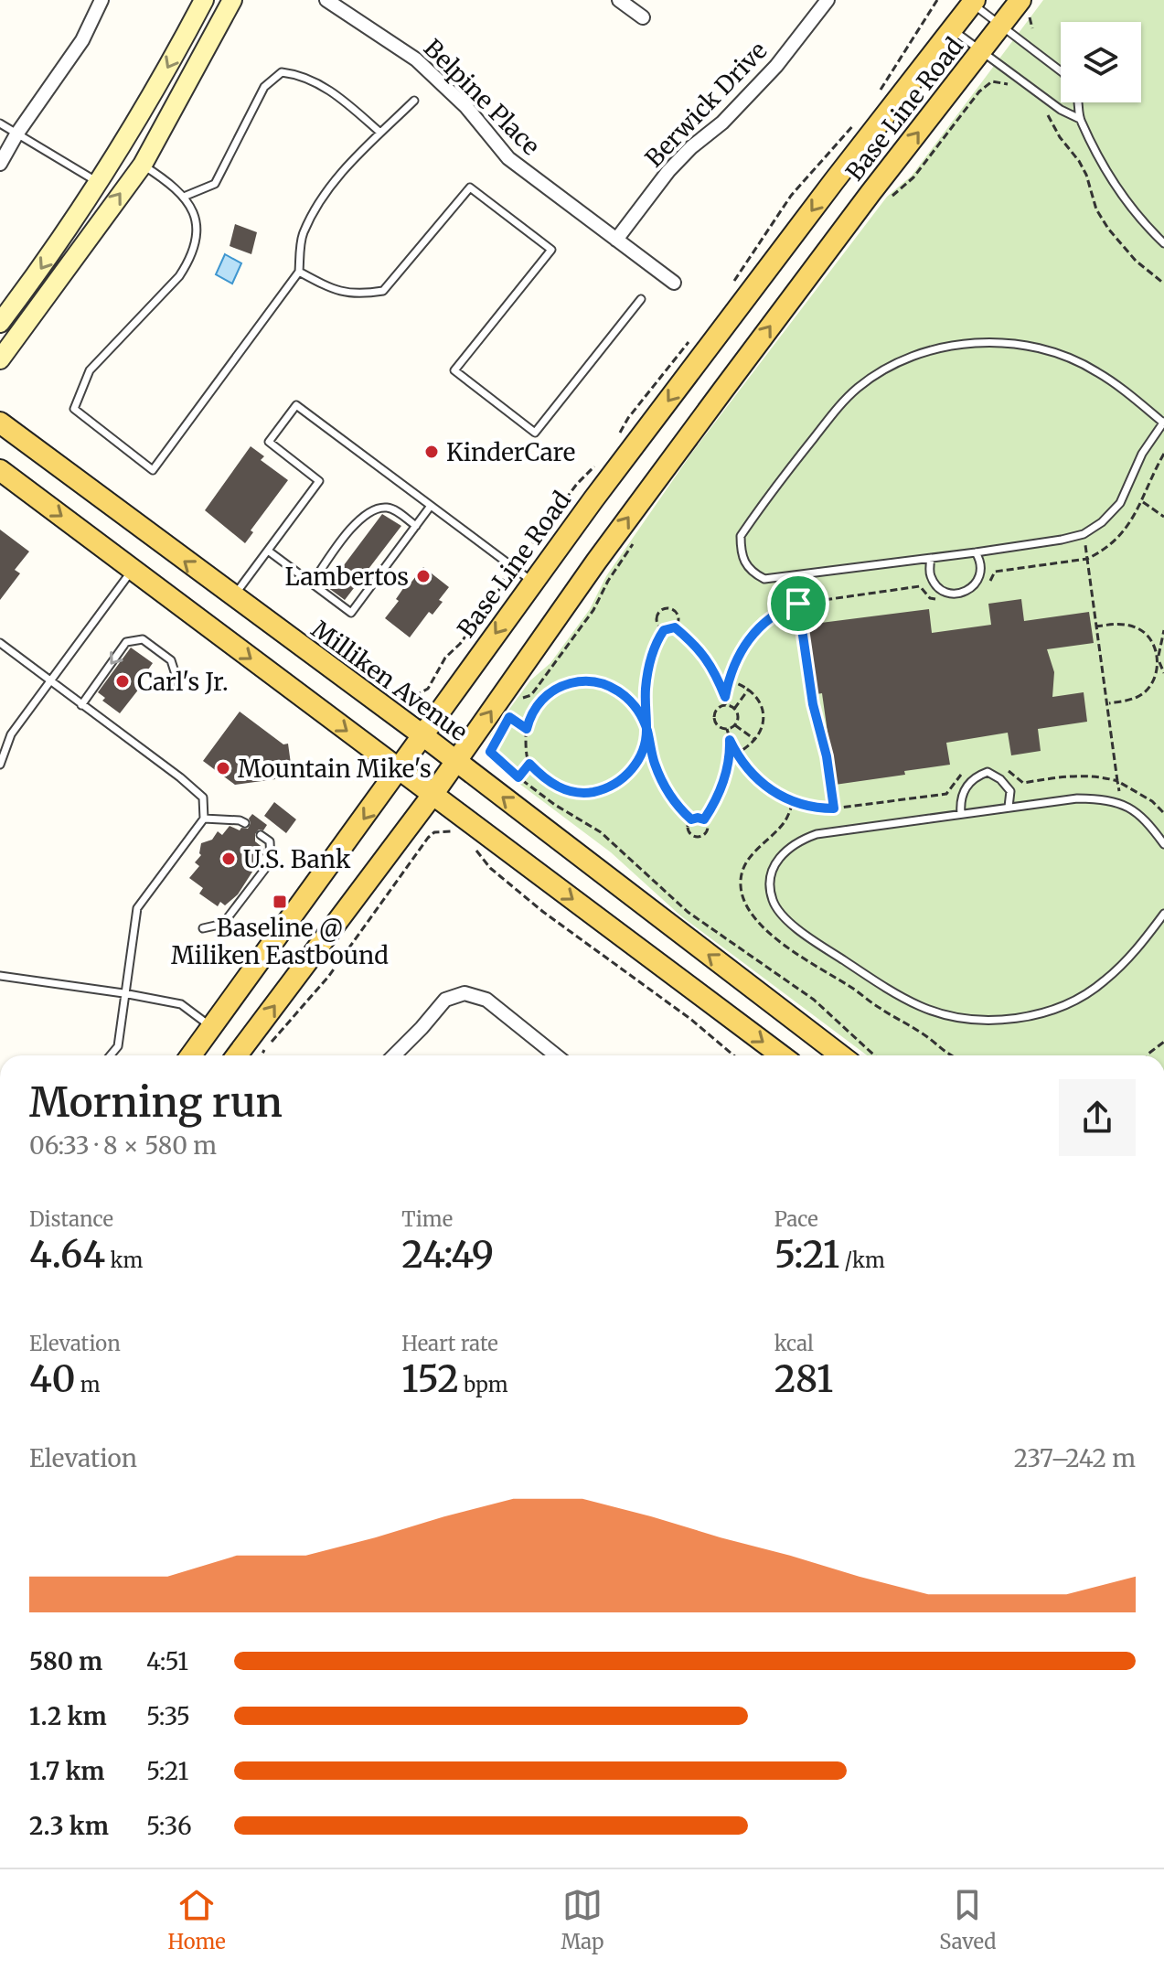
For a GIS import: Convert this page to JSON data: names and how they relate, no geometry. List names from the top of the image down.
{
  "streets": {
    "main road": ["Base Line Road", "Milliken Avenue"],
    "street": ["Belpine Place", "Berwick Drive"]
  },
  "crossings": [
    ["Belpine Place", "Berwick Drive"],
    ["Base Line Road", "Milliken Avenue"]
  ],
  "places": {
    "other": [
      "KinderCare",
      "Lambertos",
      "Carl's Jr.",
      "Mountain Mike's",
      "U.S. Bank"
    ],
    "transit": ["Baseline @ Miliken Eastbound"]
  },
  "page": {
    "heading": ["Morning run", "06:33 · 8 × 580 m"],
    "stats": [
      ["Distance", "4.64 km"],
      ["Time", "24:49"],
      ["Pace", "5:21 /km"],
      ["Elevation", "40 m"],
      ["Heart rate", "152 bpm"],
      ["kcal", "281"]
    ],
    "chart": ["Elevation", "237–242 m"],
    "list": [
      {
        "name": "580 m",
        "note": "4:51"
      },
      {
        "name": "1.2 km",
        "note": "5:35"
      },
      {
        "name": "1.7 km",
        "note": "5:21"
      },
      {
        "name": "2.3 km",
        "note": "5:36"
      }
    ],
    "tabs": ["Home", "Map", "Saved"]
  }
}
